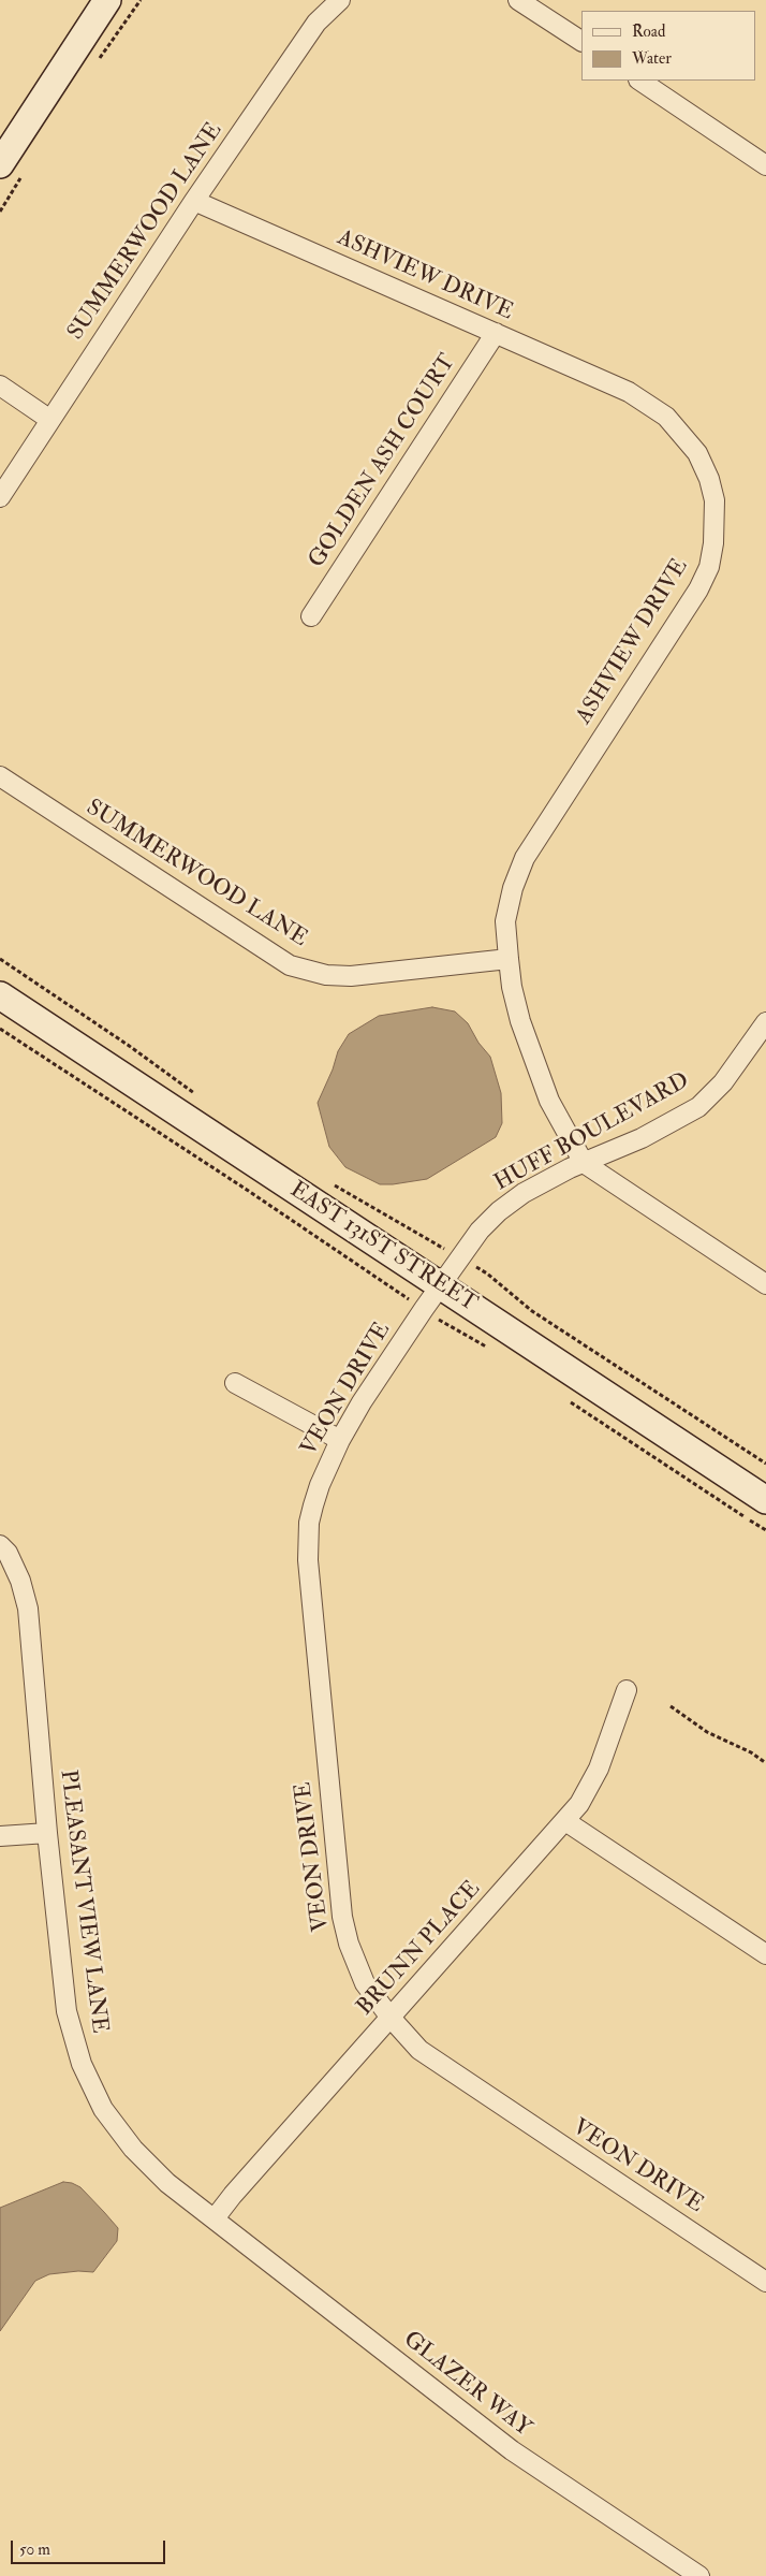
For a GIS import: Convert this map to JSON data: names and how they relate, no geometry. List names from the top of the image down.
{
  "streets": {
    "street": [
      "SUMMERWOOD LANE",
      "ASHVIEW DRIVE",
      "GOLDEN ASH COURT",
      "HUFF BOULEVARD",
      "EAST 131ST STREET",
      "VEON DRIVE",
      "PLEASANT VIEW LANE",
      "BRUNN PLACE",
      "GLAZER WAY"
    ]
  },
  "crossings": [
    ["SUMMERWOOD LANE", "ASHVIEW DRIVE"],
    ["ASHVIEW DRIVE", "GOLDEN ASH COURT"],
    ["ASHVIEW DRIVE", "HUFF BOULEVARD"],
    ["HUFF BOULEVARD", "EAST 131ST STREET"],
    ["HUFF BOULEVARD", "VEON DRIVE"],
    ["EAST 131ST STREET", "VEON DRIVE"],
    ["VEON DRIVE", "BRUNN PLACE"],
    ["PLEASANT VIEW LANE", "BRUNN PLACE"],
    ["PLEASANT VIEW LANE", "GLAZER WAY"],
    ["BRUNN PLACE", "GLAZER WAY"]
  ],
  "legend": ["Road", "Water"],
  "scale_bar": "50 m"
}
